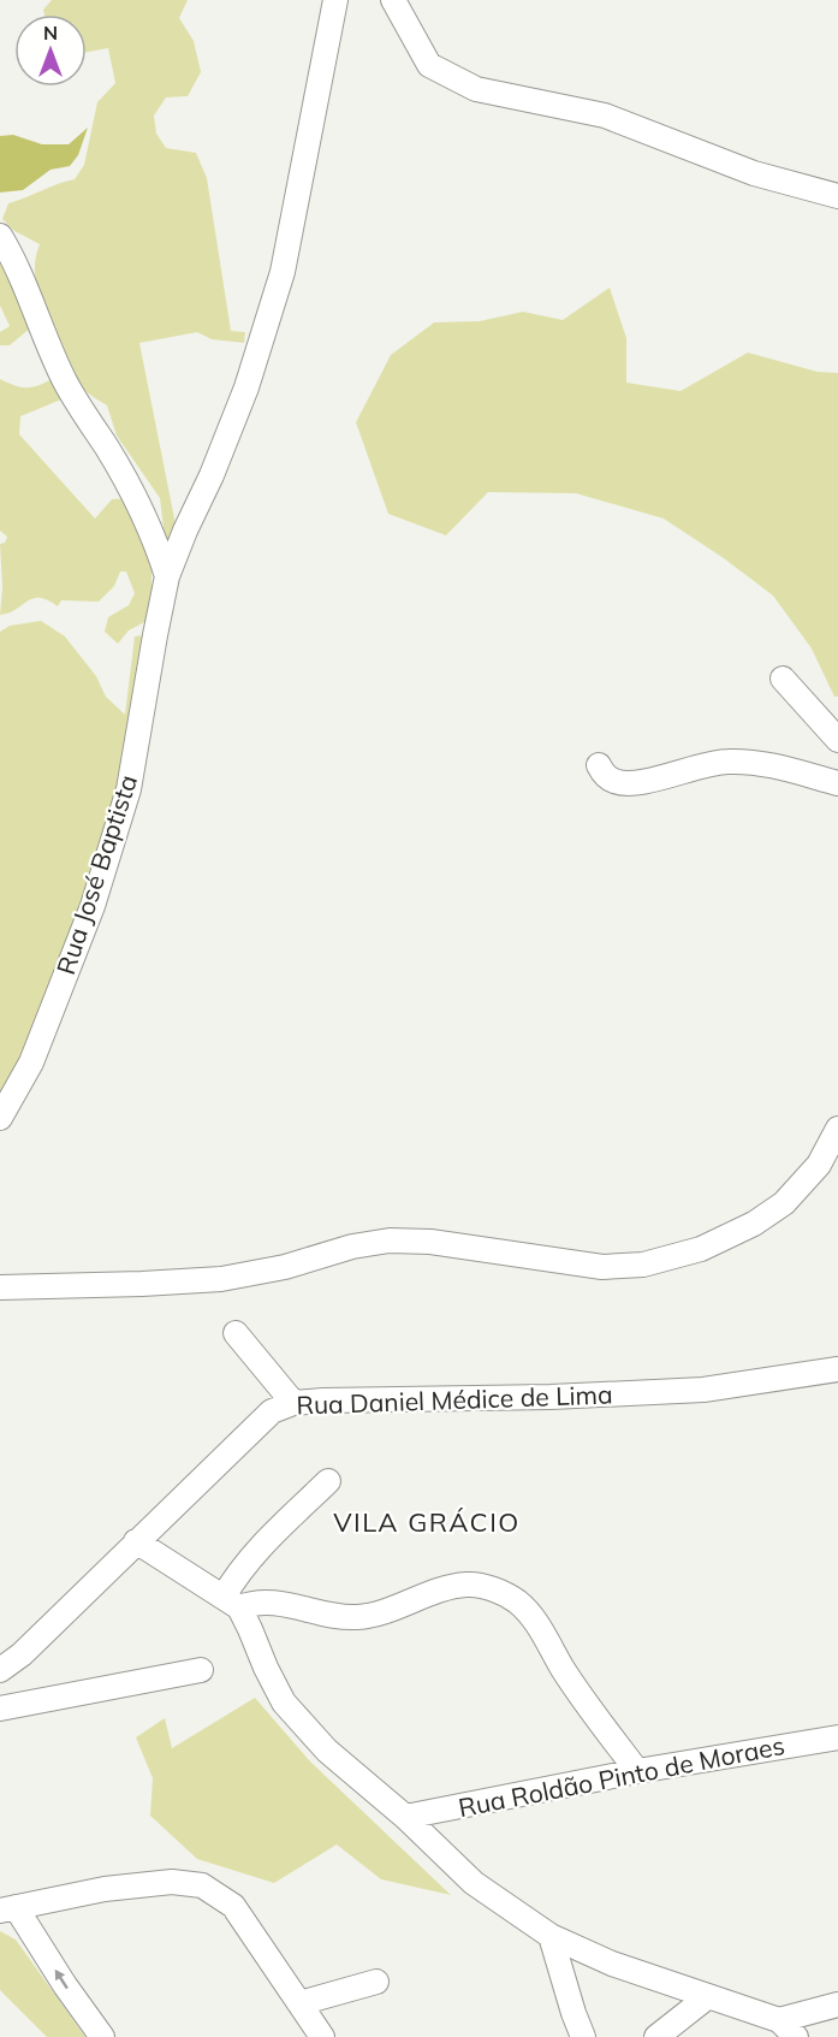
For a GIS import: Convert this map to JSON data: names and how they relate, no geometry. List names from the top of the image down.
{
  "streets": {
    "street": ["Rua José Baptista", "Rua Daniel Médice de Lima", "Rua Roldão Pinto de Moraes"]
  },
  "districts": ["VILA GRÁCIO"],
  "north": "top"
}
